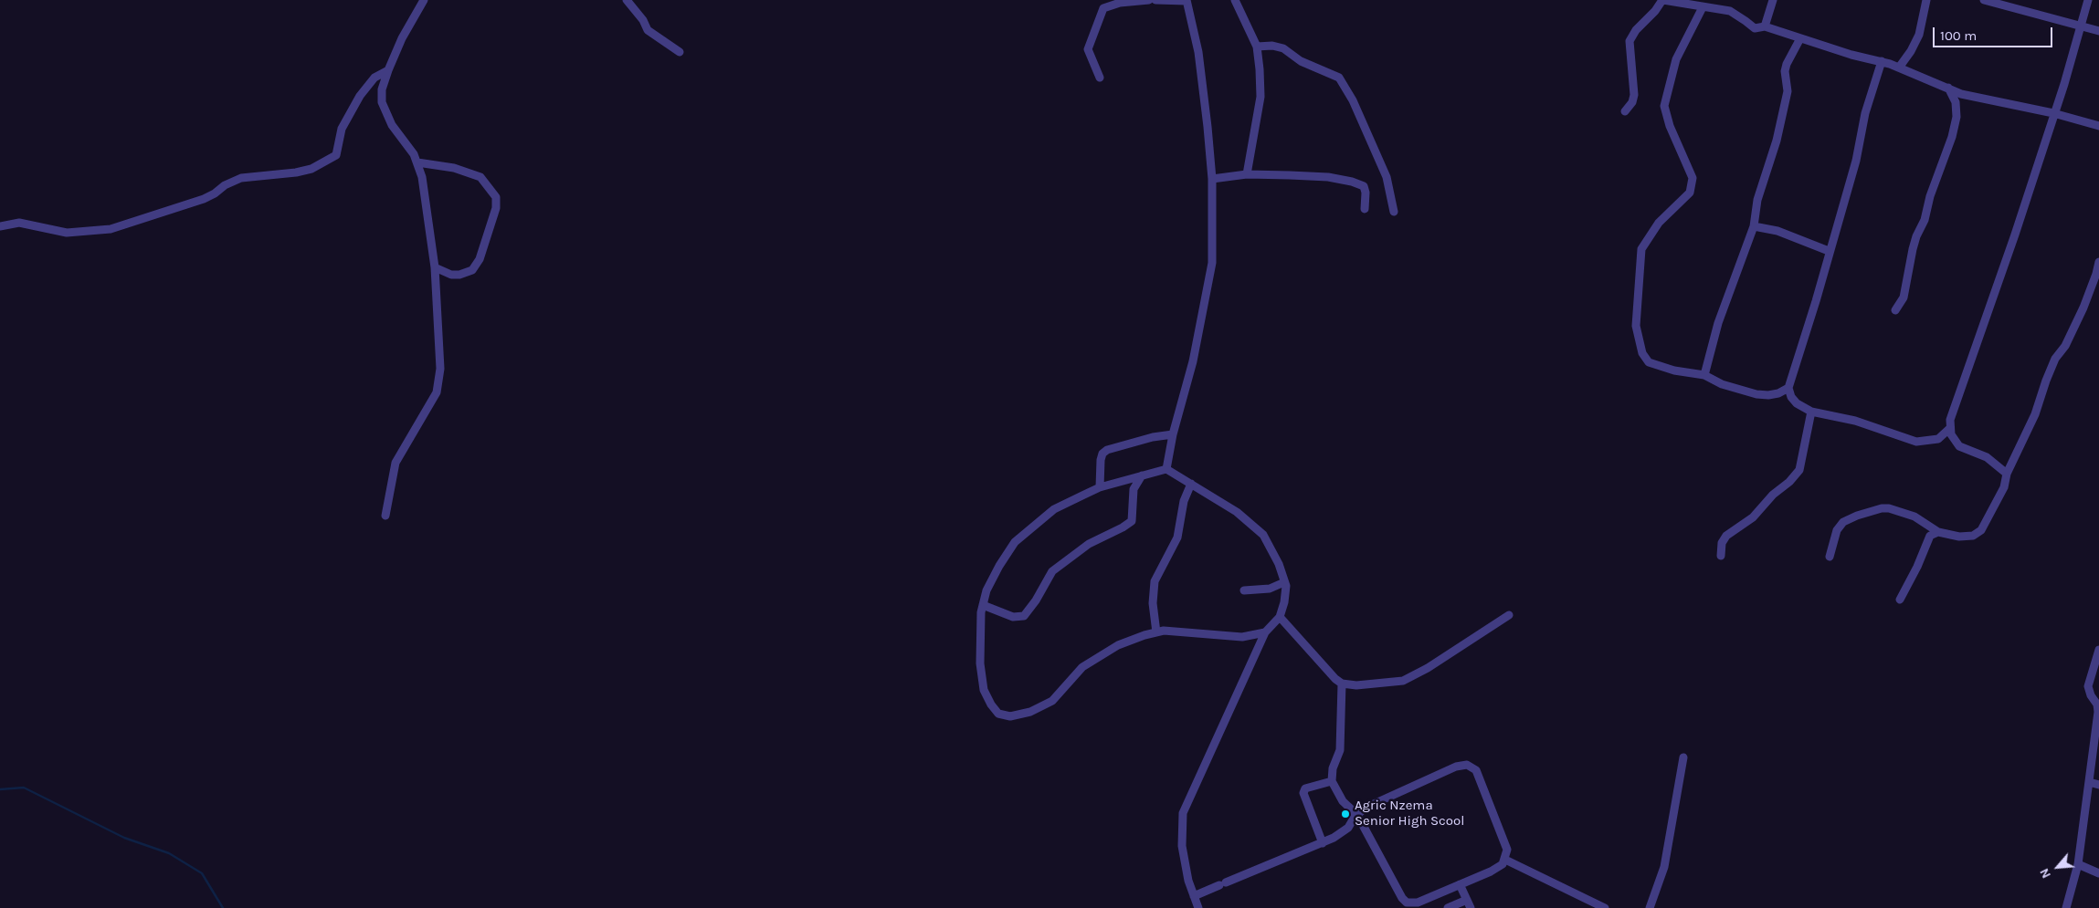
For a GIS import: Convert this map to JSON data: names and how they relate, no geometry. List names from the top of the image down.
{
  "places": ["Agric Nzema Senior High Scool"],
  "scale_bar": "100 m",
  "north": "bottom left"
}
